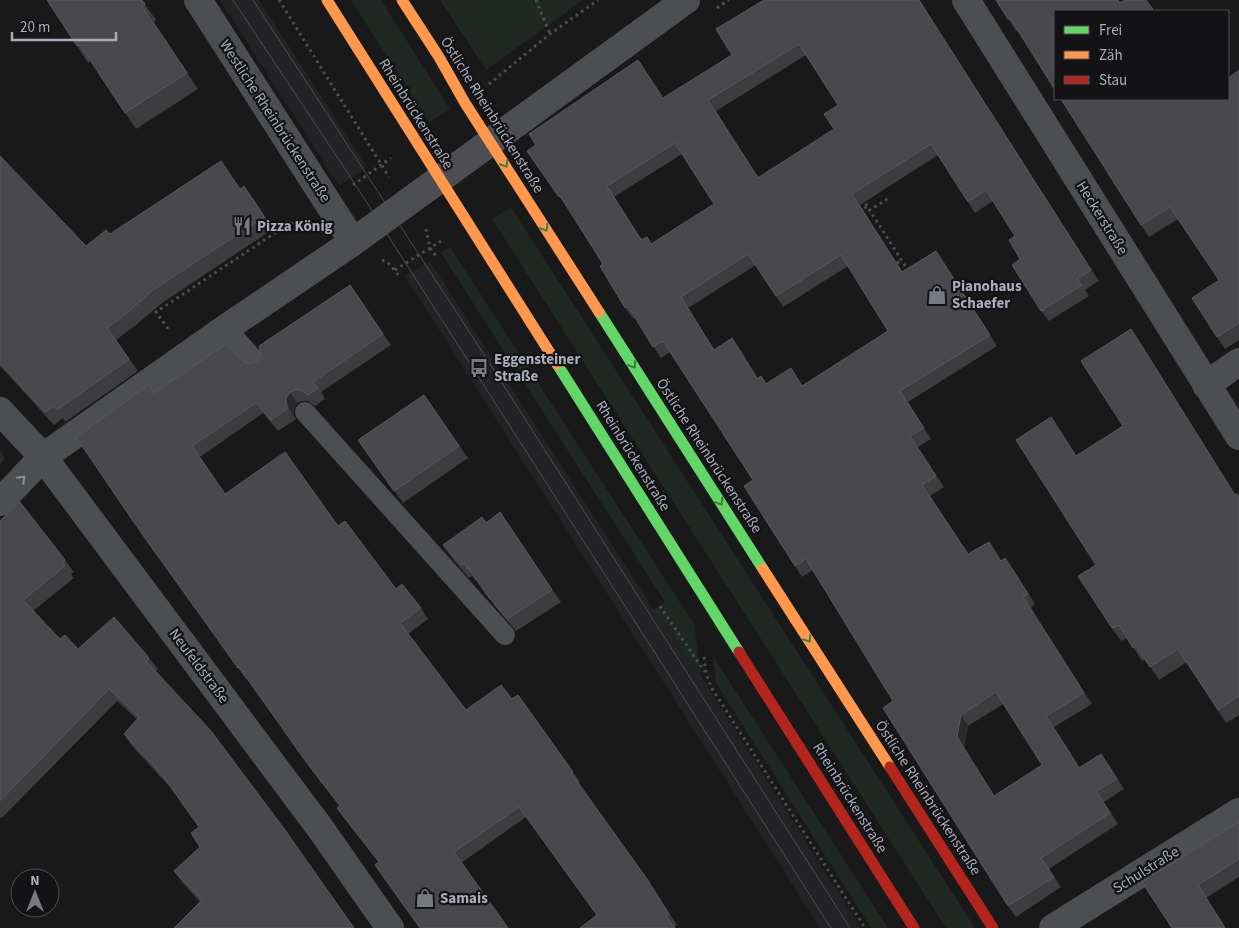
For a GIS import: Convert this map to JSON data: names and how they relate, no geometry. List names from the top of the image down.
{
  "streets": {
    "main road": ["Rheinbrückenstraße", "Östliche Rheinbrückenstraße"],
    "street": [
      "Westliche Rheinbrückenstraße",
      "Heckerstraße",
      "Neufeldstraße",
      "Schulstraße"
    ]
  },
  "one_way": ["Östliche Rheinbrückenstraße"],
  "places": {
    "restaurant": ["Pizza König"],
    "shop": ["Pianohaus Schaefer", "Samais"],
    "bus stop": ["Eggensteiner Straße"]
  },
  "legend": ["Frei", "Zäh", "Stau"],
  "scale_bar": "20 m",
  "north": "top"
}
